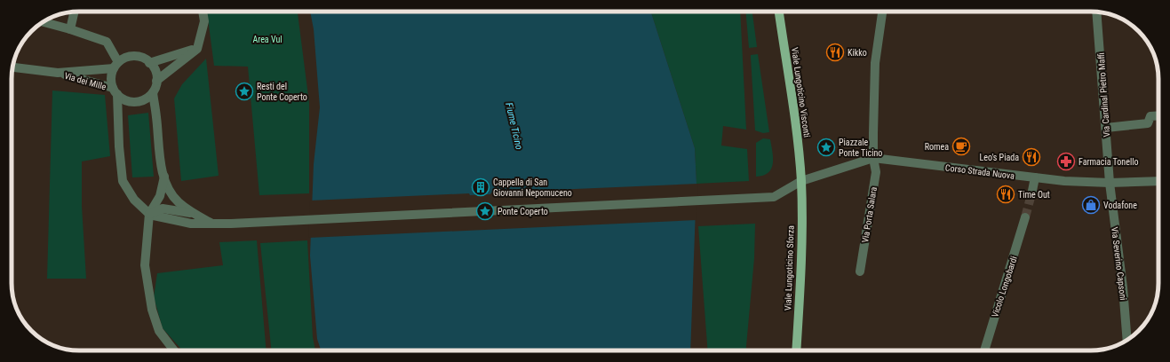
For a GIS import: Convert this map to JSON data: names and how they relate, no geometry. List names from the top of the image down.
{
  "streets": {
    "main road": ["Viale Lungoticino Visconti", "Viale Lungoticino Sforza"],
    "street": [
      "Via dei Mille",
      "Via Cardinal Pietro Maffi",
      "Corso Strada Nuova",
      "Via Porta Salara",
      "Via Severino Capsoni",
      "Vicolo Longobardi"
    ]
  },
  "crossings": [
    ["Viale Lungoticino Visconti", "Corso Strada Nuova"],
    ["Viale Lungoticino Visconti", "Viale Lungoticino Sforza"],
    ["Via Cardinal Pietro Maffi", "Corso Strada Nuova"],
    ["Via Cardinal Pietro Maffi", "Via Severino Capsoni"],
    ["Corso Strada Nuova", "Via Porta Salara"],
    ["Corso Strada Nuova", "Via Severino Capsoni"],
    ["Corso Strada Nuova", "Viale Lungoticino Sforza"]
  ],
  "water": ["Fiume Ticino"],
  "parks": ["Area Vul"],
  "places": {
    "restaurant": ["Kikko", "Leo's Piada", "Time Out"],
    "place": ["Resti del Ponte Coperto", "Piazzale Ponte Ticino", "Ponte Coperto"],
    "cafe": ["Romea"],
    "pharmacy": ["Farmacia Tonello"],
    "building": ["Cappella di San Giovanni Nepomuceno"],
    "shop": ["Vodafone"]
  }
}
